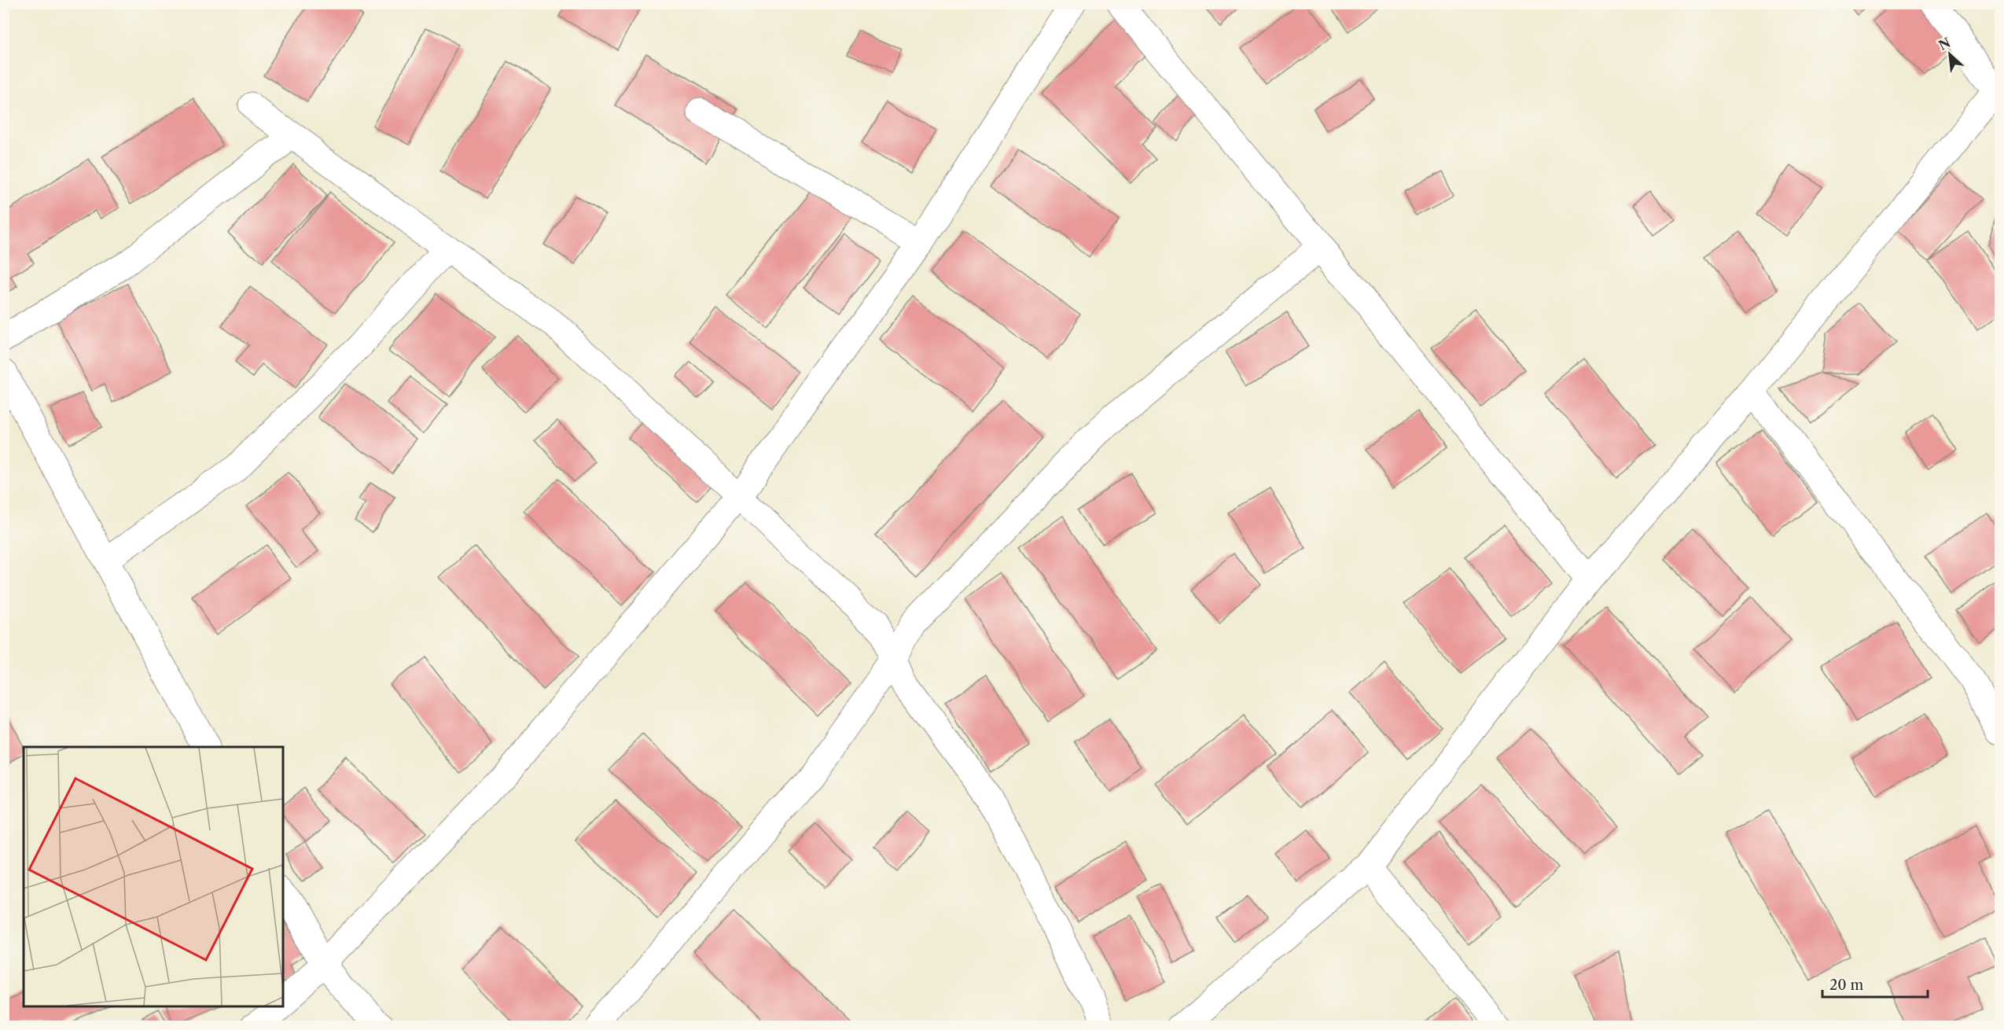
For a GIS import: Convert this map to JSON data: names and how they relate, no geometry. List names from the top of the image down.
{
  "scale_bar": "20 m",
  "north": "top left"
}
